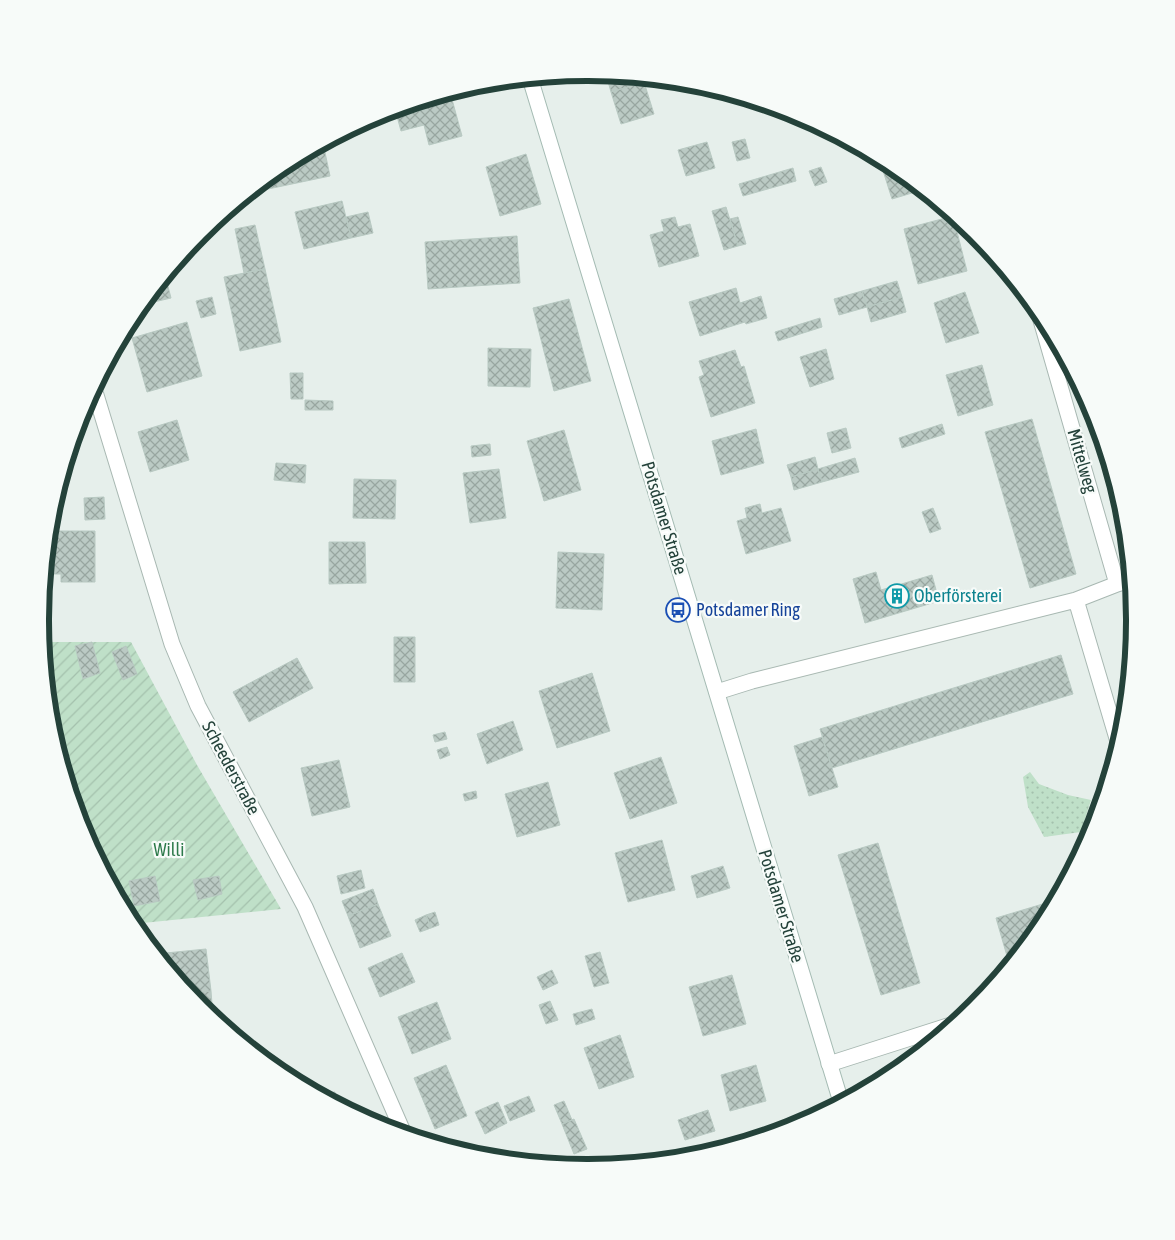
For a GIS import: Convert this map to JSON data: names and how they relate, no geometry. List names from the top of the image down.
{
  "streets": {
    "street": ["Mittelweg", "Potsdamer Straße", "Scheederstraße"]
  },
  "parks": ["Willi"],
  "places": {
    "building": ["Oberförsterei"],
    "bus stop": ["Potsdamer Ring"]
  }
}
